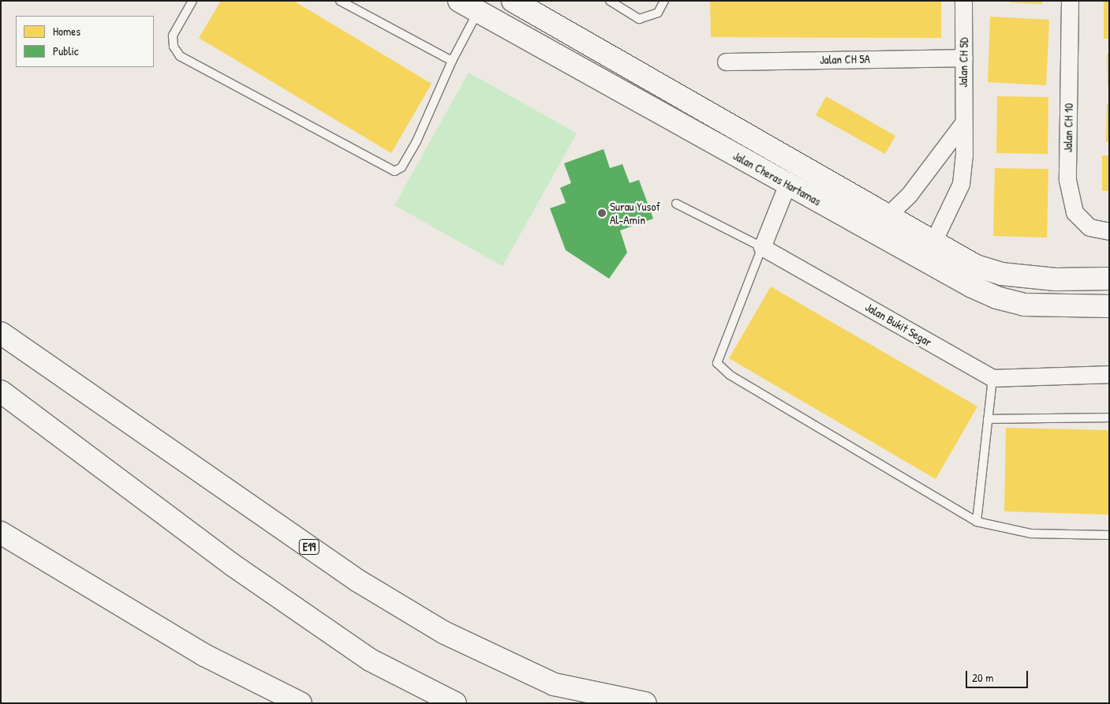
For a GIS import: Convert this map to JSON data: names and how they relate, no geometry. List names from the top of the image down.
{
  "streets": {
    "main road": ["Jalan Cheras Hartamas", "E19"],
    "street": [
      "Jalan CH 5A",
      "Jalan CH 5D",
      "Jalan CH 10",
      "Jalan Bukit Segar"
    ]
  },
  "crossings": [
    ["Jalan CH 5A", "Jalan CH 5D"],
    ["Jalan CH 5D", "Jalan Cheras Hartamas"]
  ],
  "places": ["Surau Yusof Al-Amin"],
  "legend": ["Homes", "Public"],
  "scale_bar": "20 m"
}
